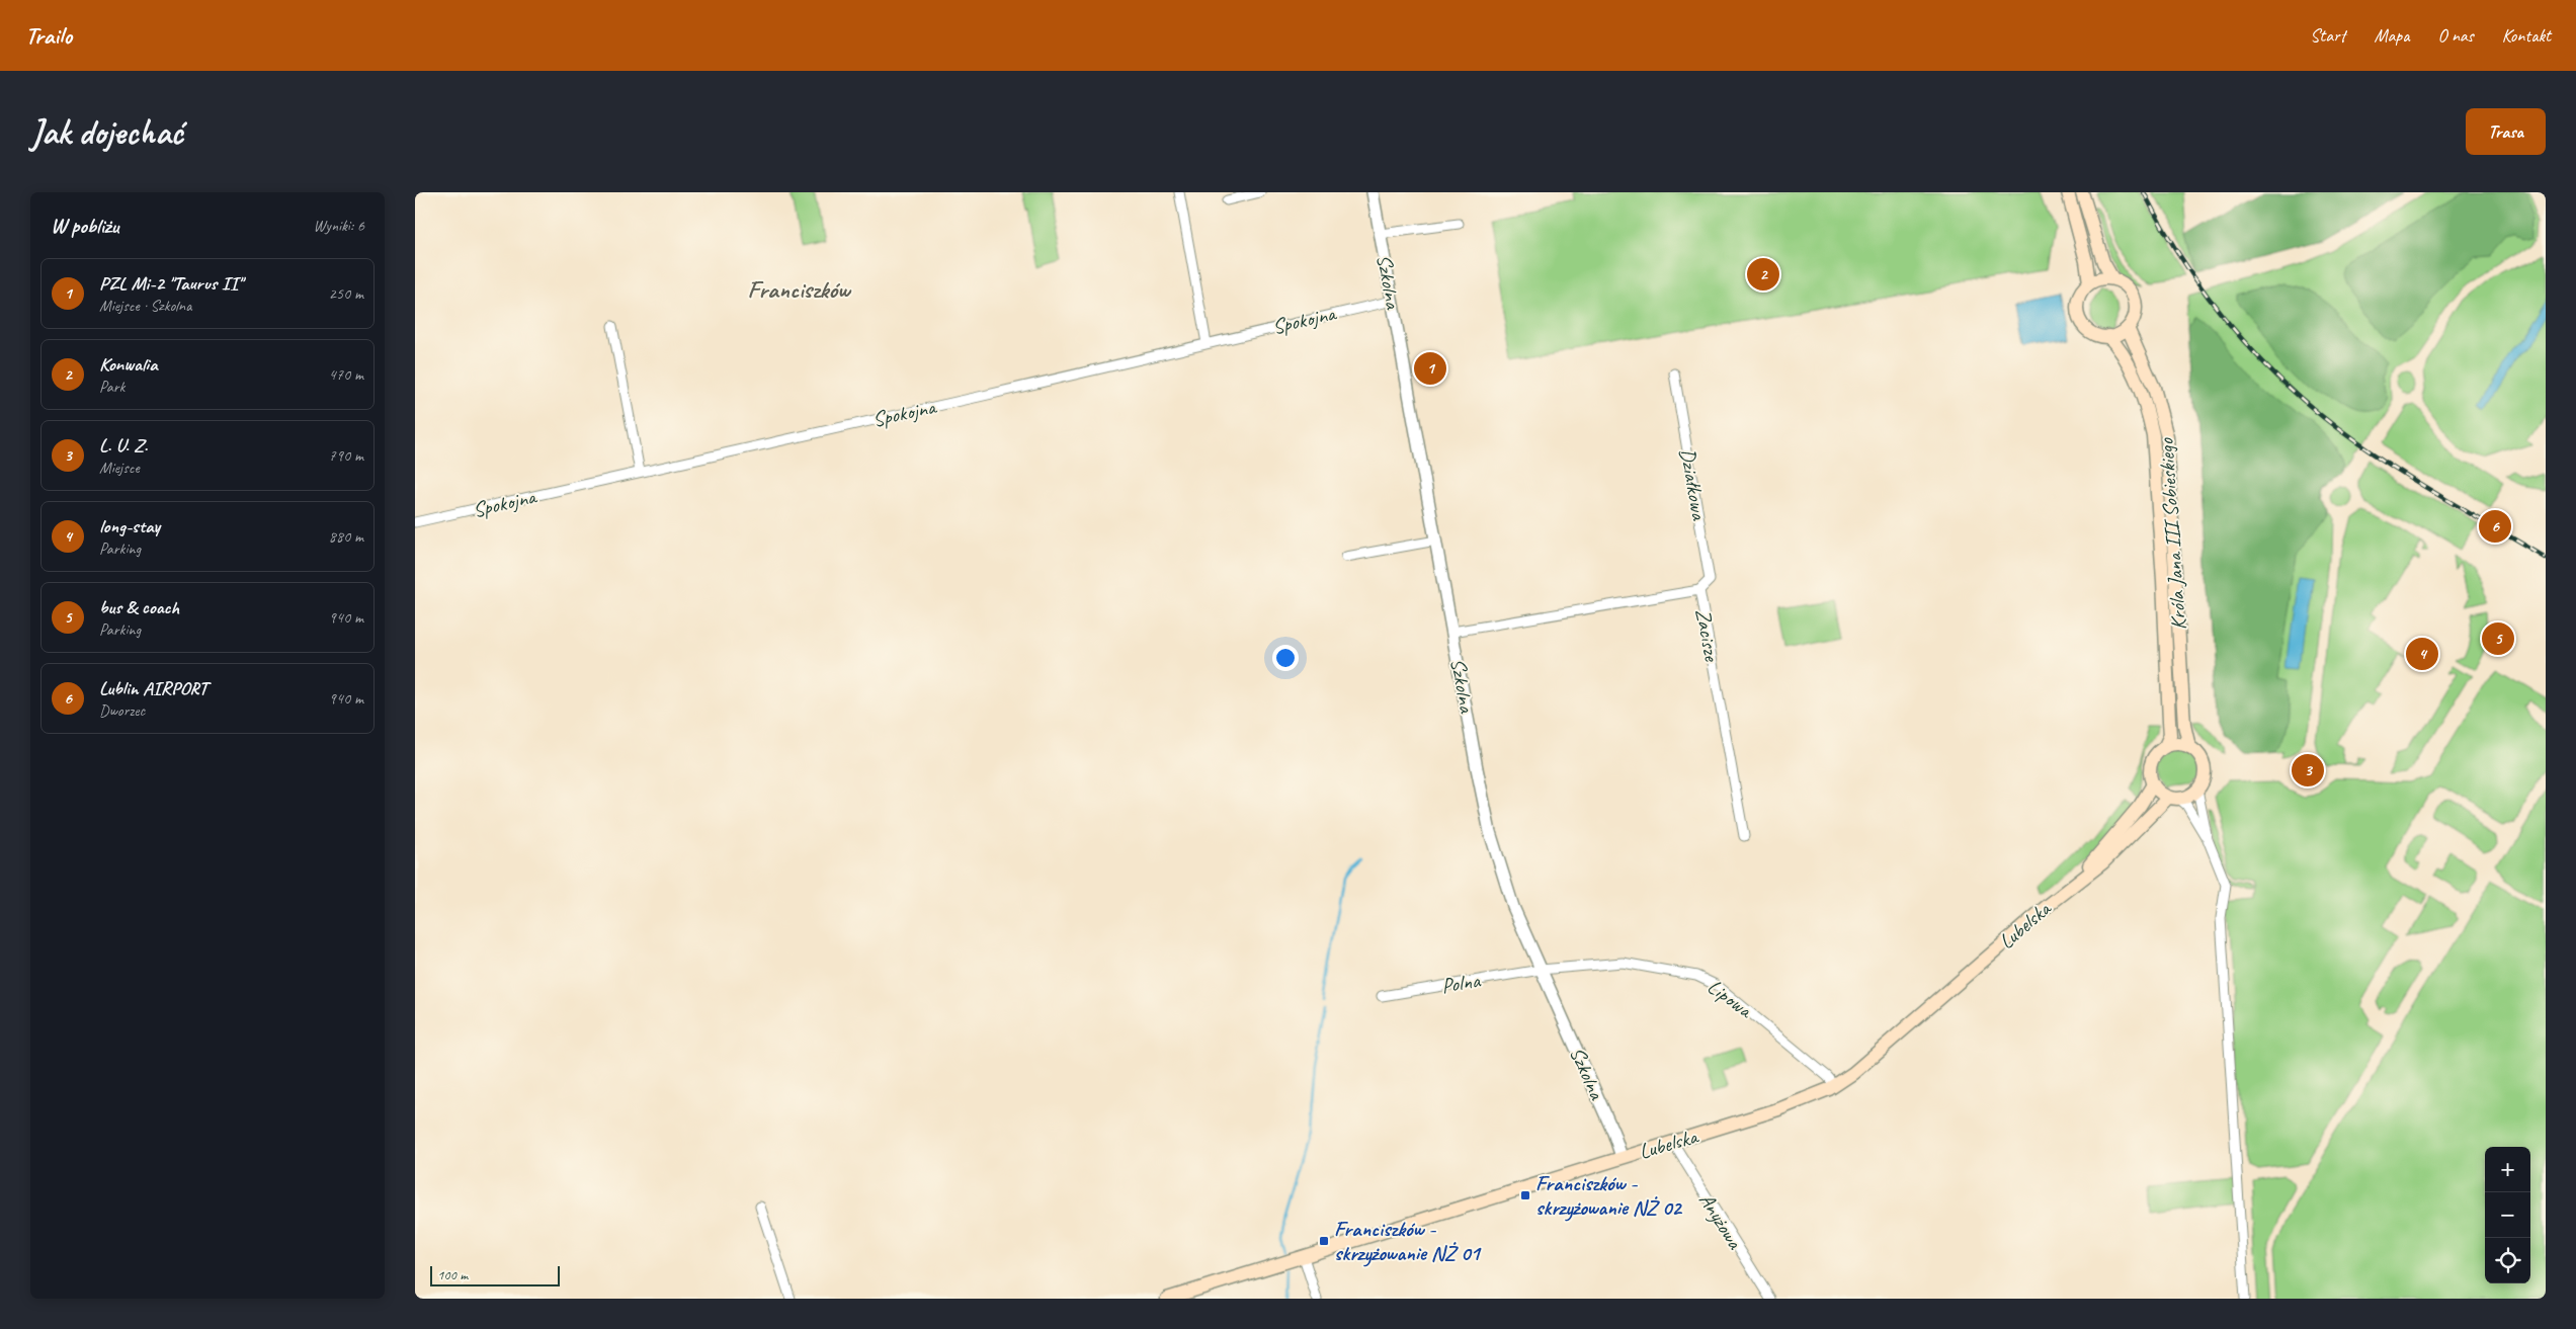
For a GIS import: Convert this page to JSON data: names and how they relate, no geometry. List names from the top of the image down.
{
  "streets": {
    "main road": ["Króla Jana III Sobieskiego", "Lubelska"],
    "street": [
      "Szkolna",
      "Spokojna",
      "Działkowa",
      "Zacisze",
      "Polna",
      "Lipowa",
      "Anyżowa"
    ]
  },
  "crossings": [
    ["Szkolna", "Spokojna"],
    ["Szkolna", "Zacisze"],
    ["Szkolna", "Lubelska"],
    ["Szkolna", "Polna"],
    ["Szkolna", "Lipowa"],
    ["Działkowa", "Zacisze"],
    ["Króla Jana III Sobieskiego", "Lubelska"],
    ["Lubelska", "Lipowa"],
    ["Lubelska", "Anyżowa"],
    ["Polna", "Lipowa"]
  ],
  "districts": ["Franciszków"],
  "places": {
    "transit": ["Franciszków - skrzyżowanie NŻ 02", "Franciszków - skrzyżowanie NŻ 01"]
  },
  "scale_bar": "100 m",
  "page": {
    "header": "Trailo",
    "nav": [
      "Start",
      "Mapa",
      "O nas",
      "Kontakt"
    ],
    "buttons": "Trasa",
    "title": "Jak dojechać",
    "heading": ["W pobliżu", "Wyniki: 6"],
    "pins": [
      "2",
      "1",
      "6",
      "5",
      "4",
      "3"
    ],
    "list": [
      {
        "mark": "1",
        "name": "PZL Mi-2 \"Taurus II\"",
        "note": "Miejsce · Szkolna",
        "value": "250 m"
      },
      {
        "mark": "2",
        "name": "Konwalia",
        "note": "Park",
        "value": "470 m"
      },
      {
        "mark": "3",
        "name": "L. U. Z.",
        "note": "Miejsce",
        "value": "790 m"
      },
      {
        "mark": "4",
        "name": "long-stay",
        "note": "Parking",
        "value": "880 m"
      },
      {
        "mark": "5",
        "name": "bus & coach",
        "note": "Parking",
        "value": "940 m"
      },
      {
        "mark": "6",
        "name": "Lublin AIRPORT",
        "note": "Dworzec",
        "value": "940 m"
      }
    ],
    "map_buttons": ["+", "−"],
    "scale": "100 m"
  }
}
